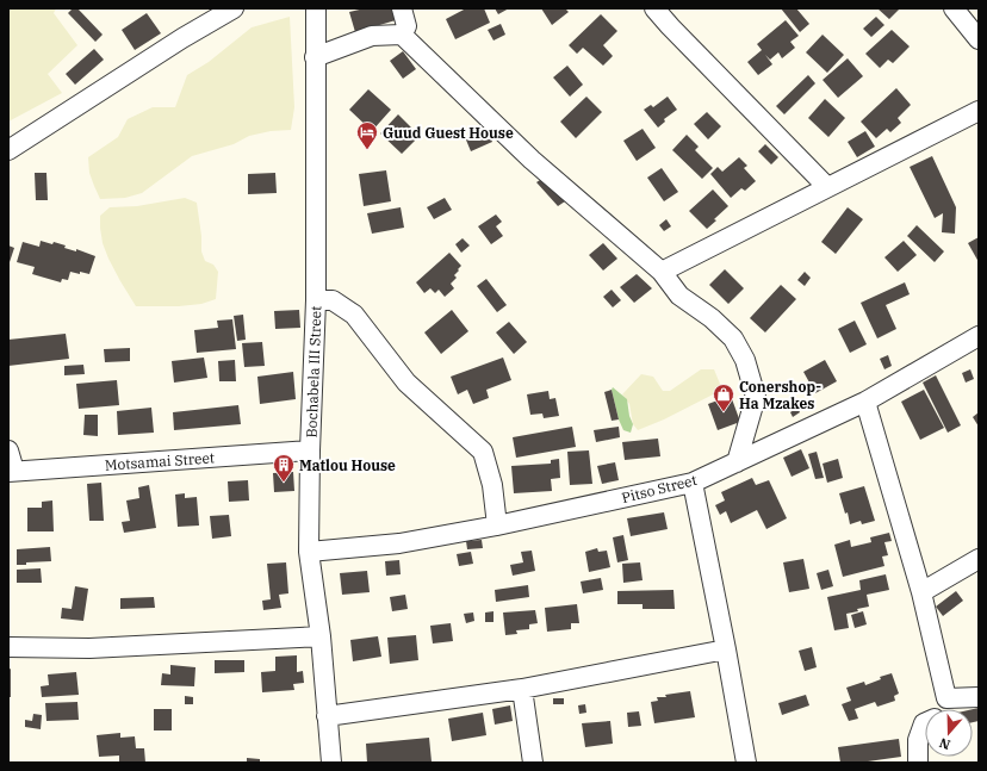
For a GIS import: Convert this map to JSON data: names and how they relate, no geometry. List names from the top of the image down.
{
  "streets": {
    "street": ["Bochabela III Street", "Motsamai Street", "Pitso Street"]
  },
  "crossings": [
    ["Bochabela III Street", "Motsamai Street"],
    ["Bochabela III Street", "Pitso Street"]
  ],
  "places": {
    "hotel": ["Guud Guest House"],
    "shop": ["Conershop- Ha Mzakes"],
    "building": ["Matlou House"]
  },
  "north": "bottom"
}
